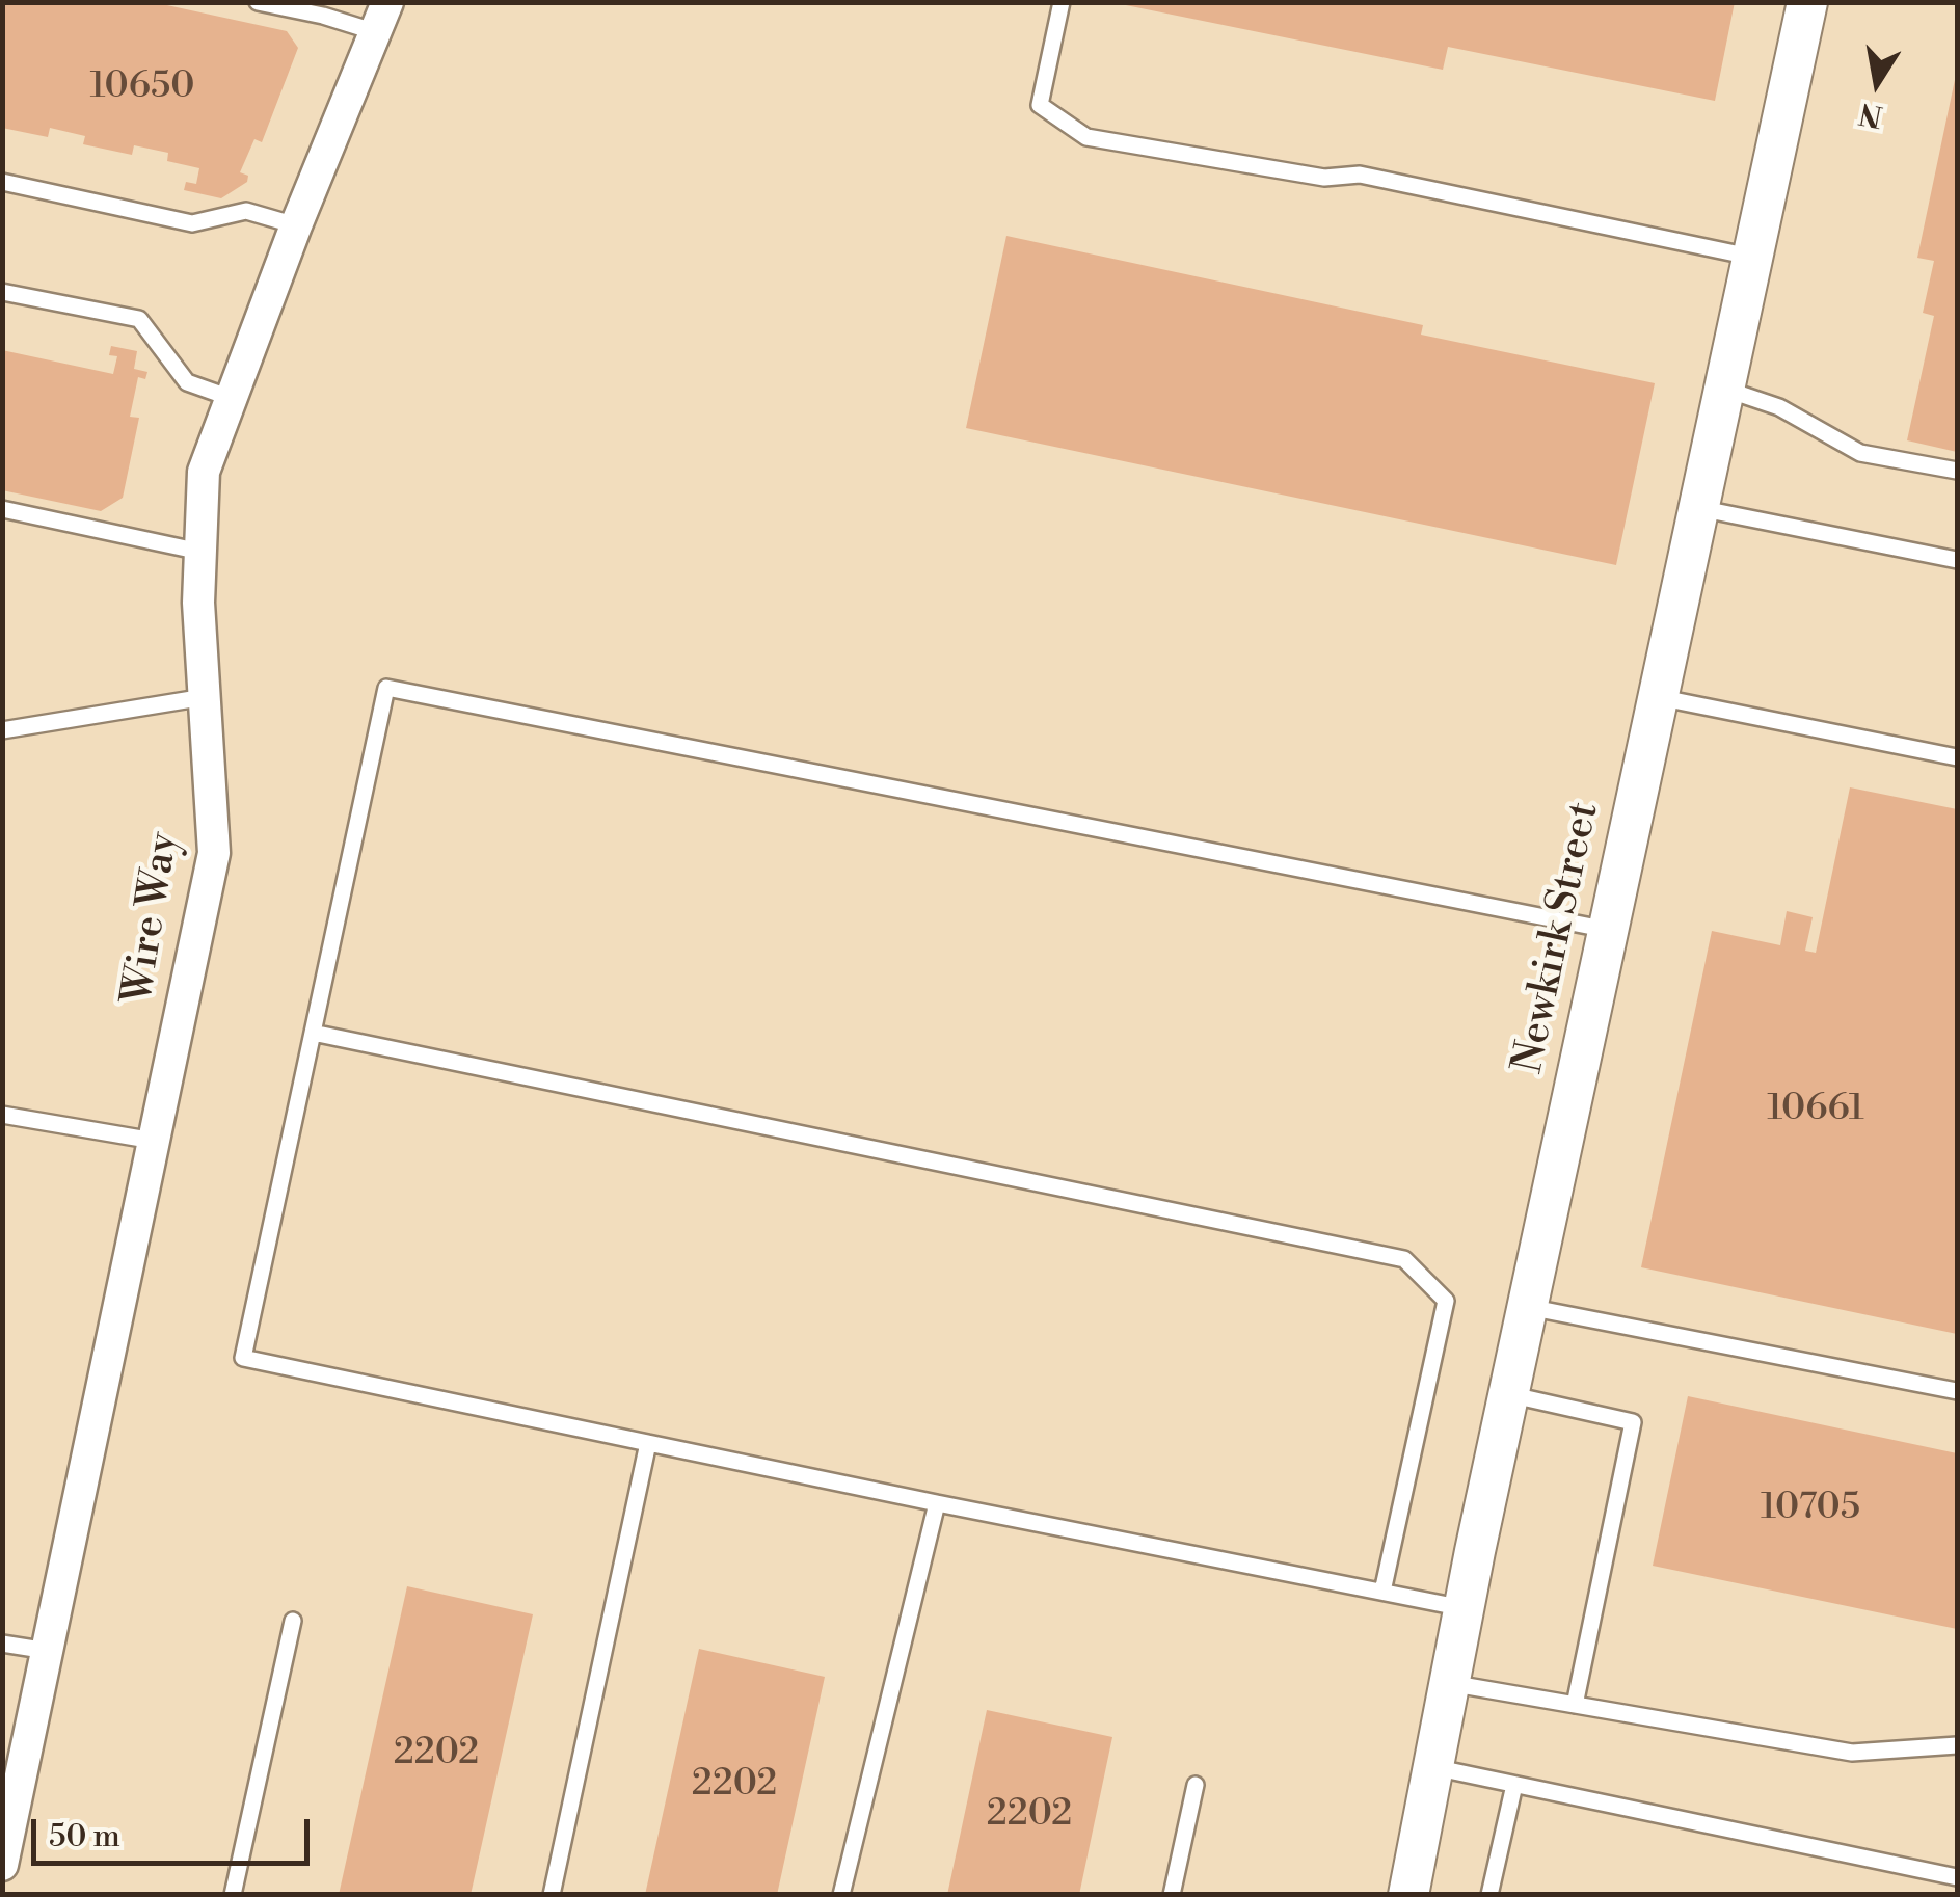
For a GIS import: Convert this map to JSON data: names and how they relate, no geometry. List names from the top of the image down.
{
  "streets": {
    "street": ["Wire Way", "Newkirk Street"]
  },
  "house_numbers": [
    "10650",
    "10661",
    "10705",
    "2202",
    "2202",
    "2202"
  ],
  "scale_bar": "50 m",
  "north": "bottom"
}
